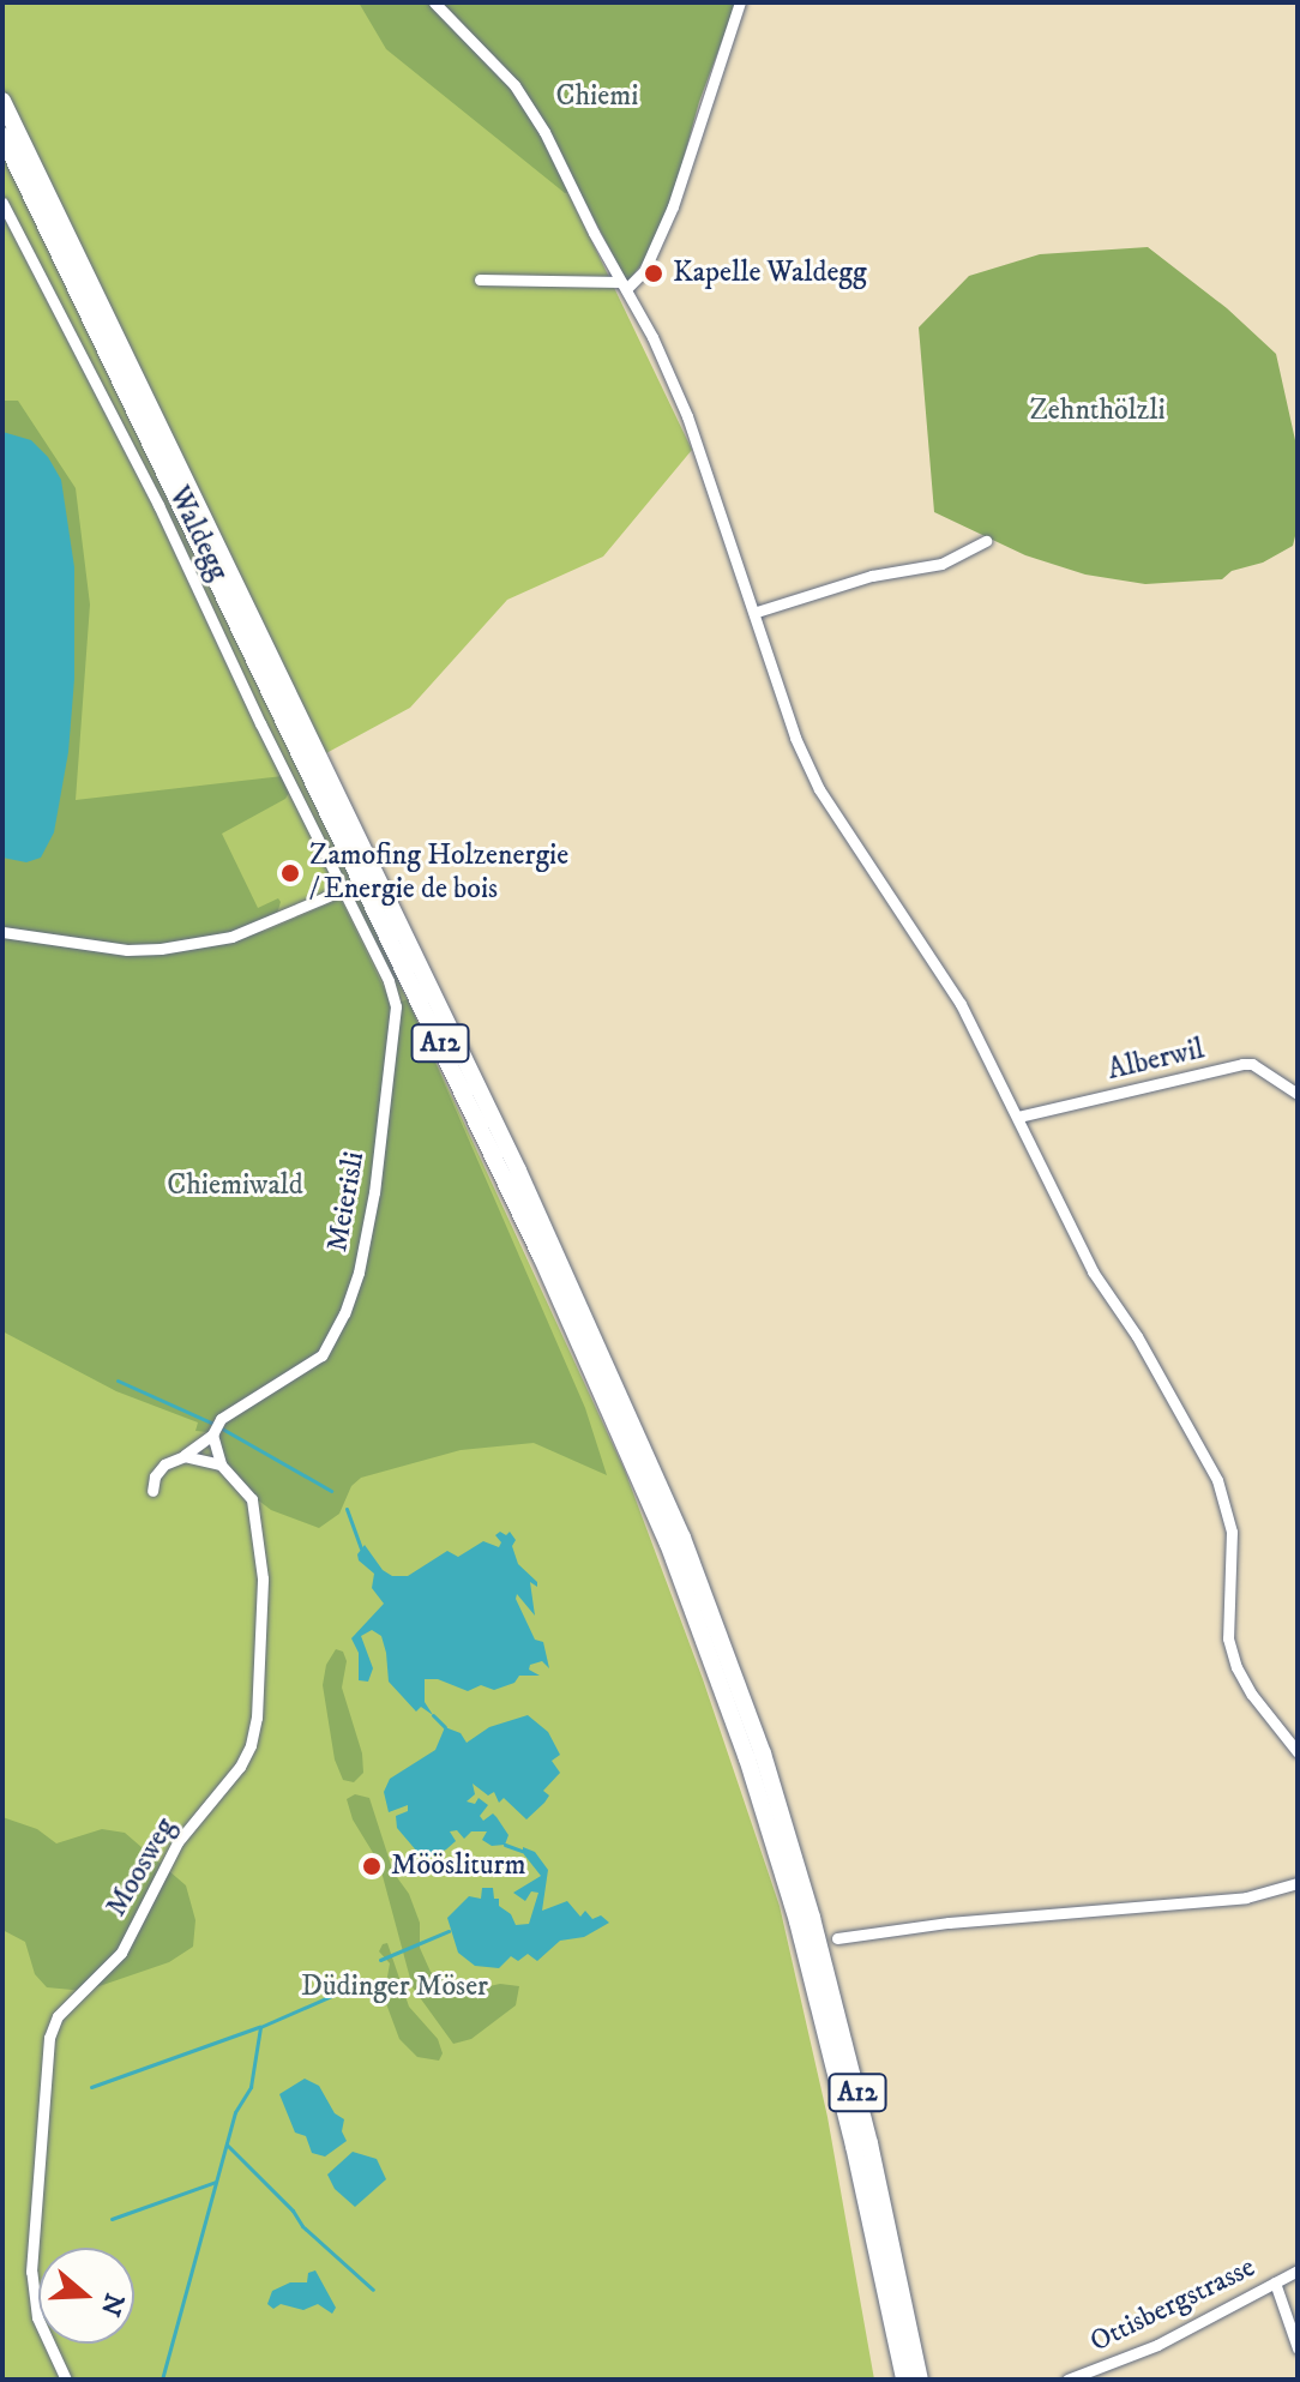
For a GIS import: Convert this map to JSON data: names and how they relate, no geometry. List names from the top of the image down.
{
  "streets": {
    "highway": ["A12"],
    "street": [
      "Waldegg",
      "Alberwil",
      "Meierisli",
      "Moosweg",
      "Ottisbergstrasse"
    ]
  },
  "crossings": [
    ["Waldegg", "Meierisli"]
  ],
  "parks": [
    "Chiemi",
    "Zehnthölzli",
    "Chiemiwald",
    "Düdinger Möser"
  ],
  "places": ["Kapelle Waldegg", "Zamofing Holzenergie / Energie de bois", "Möösliturm"],
  "north": "right"
}
